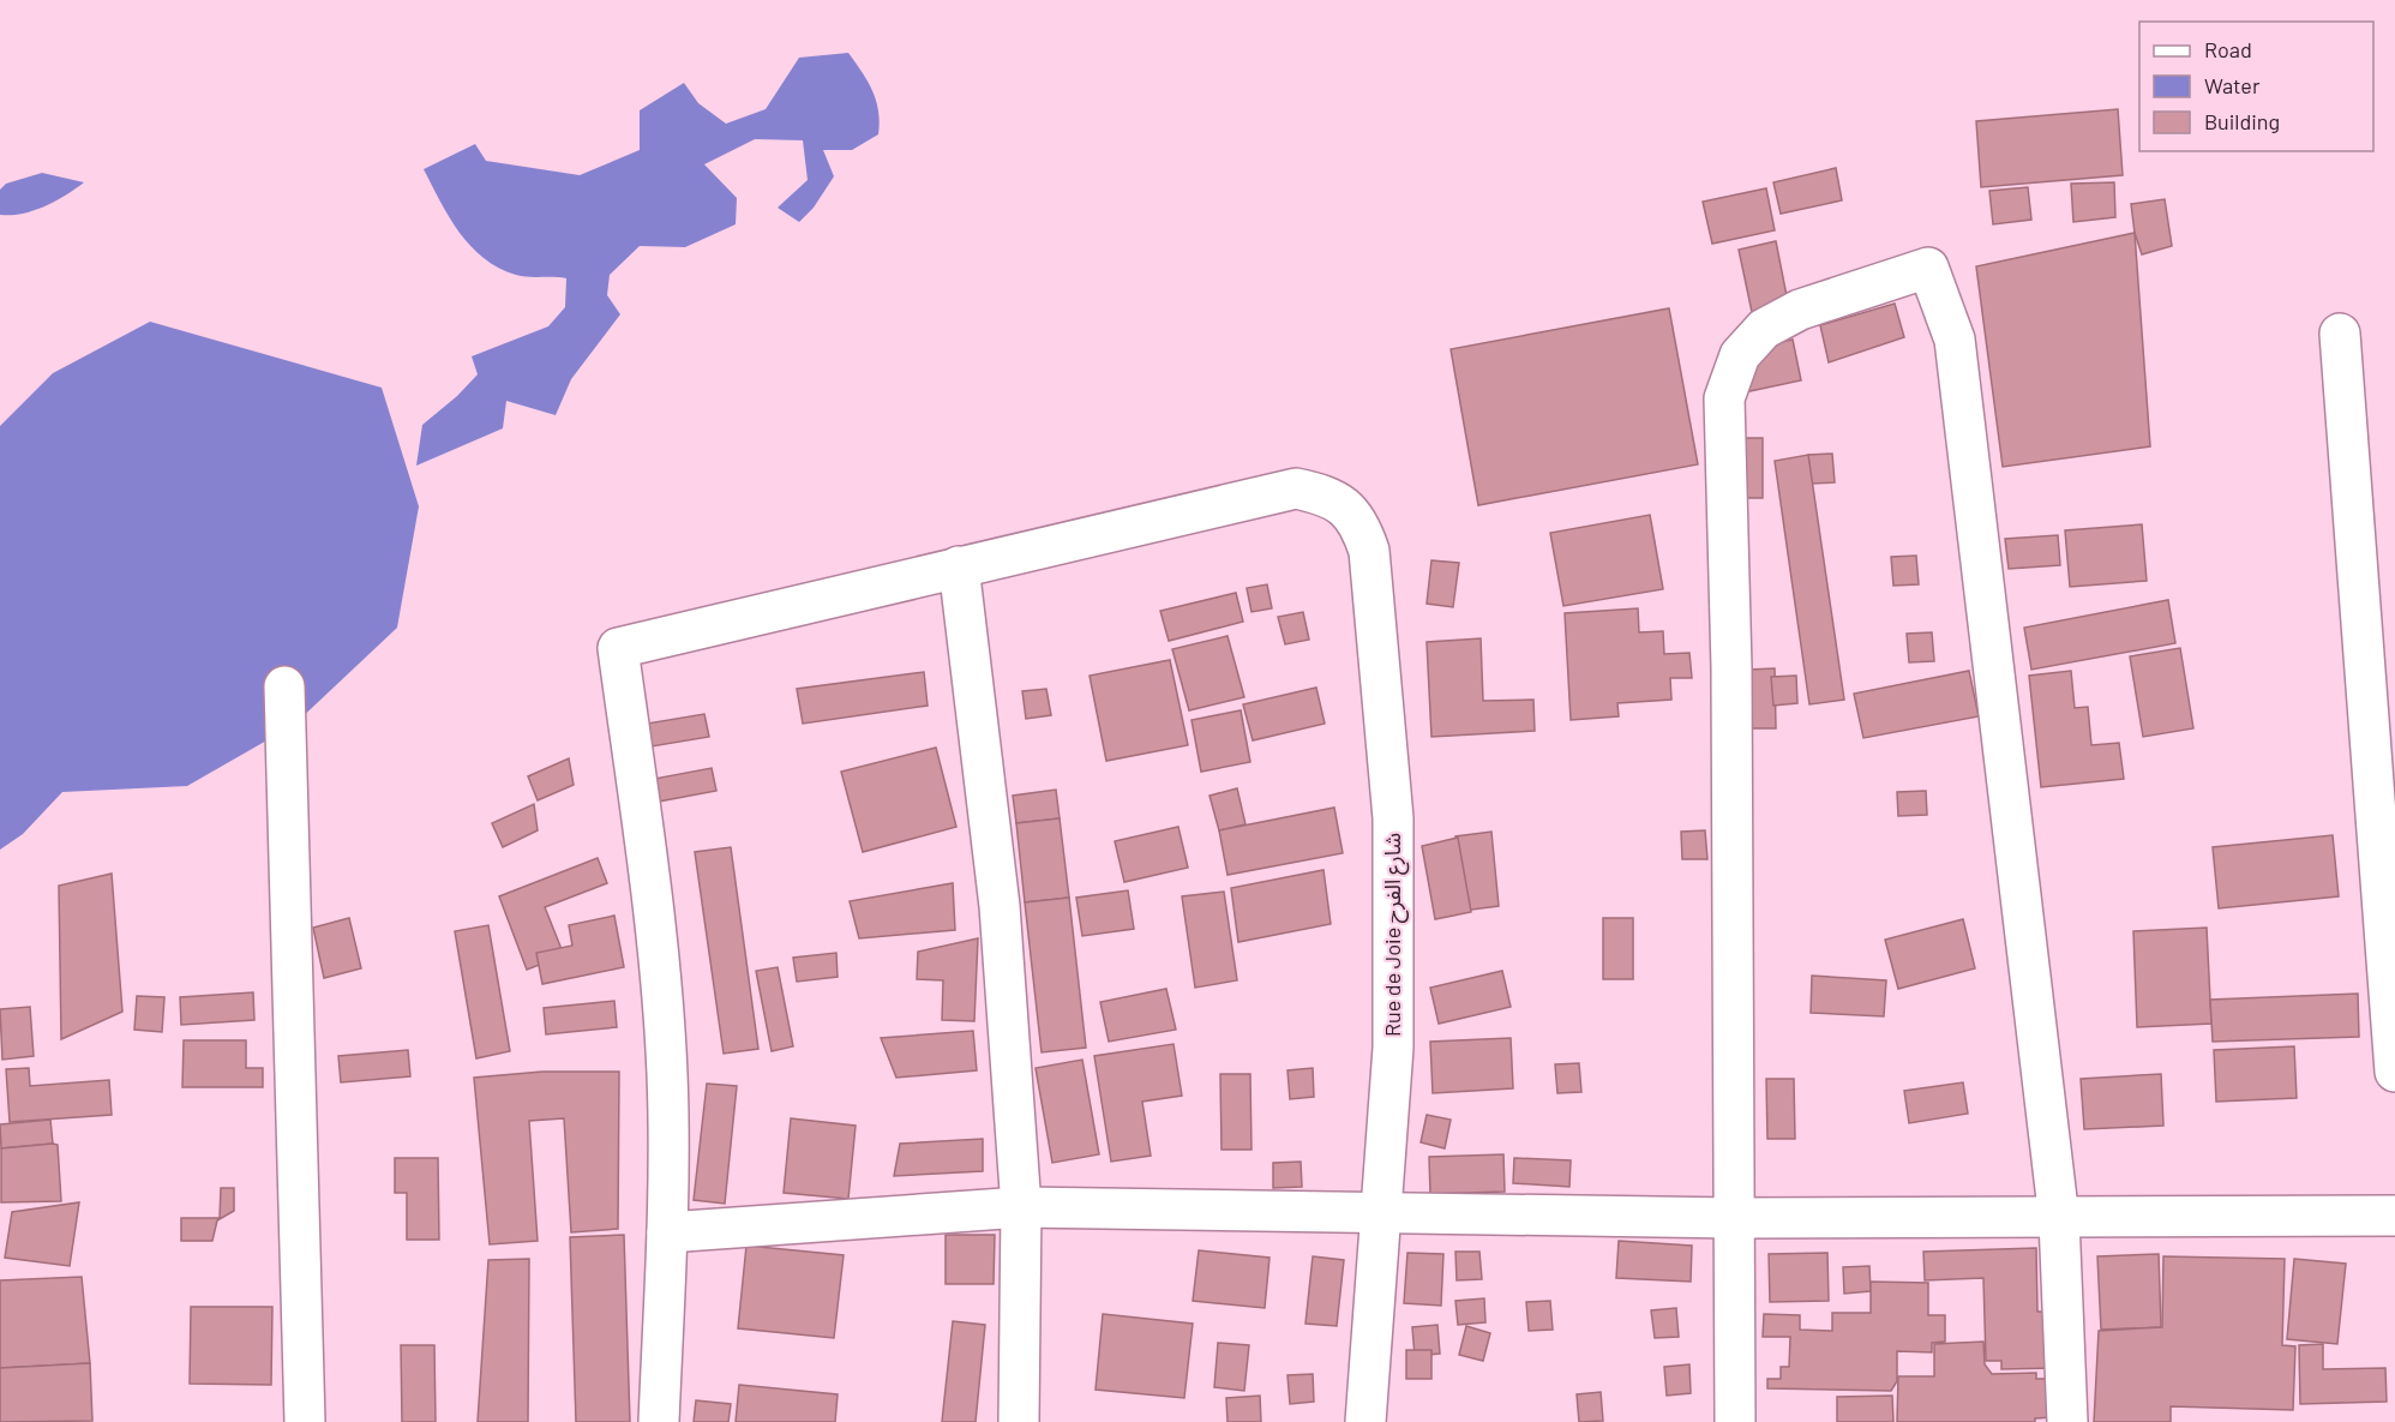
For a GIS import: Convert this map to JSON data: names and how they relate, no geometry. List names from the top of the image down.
{
  "streets": {
    "street": ["Rue de Joie شارع الفرح"]
  },
  "legend": ["Road", "Water", "Building"]
}
